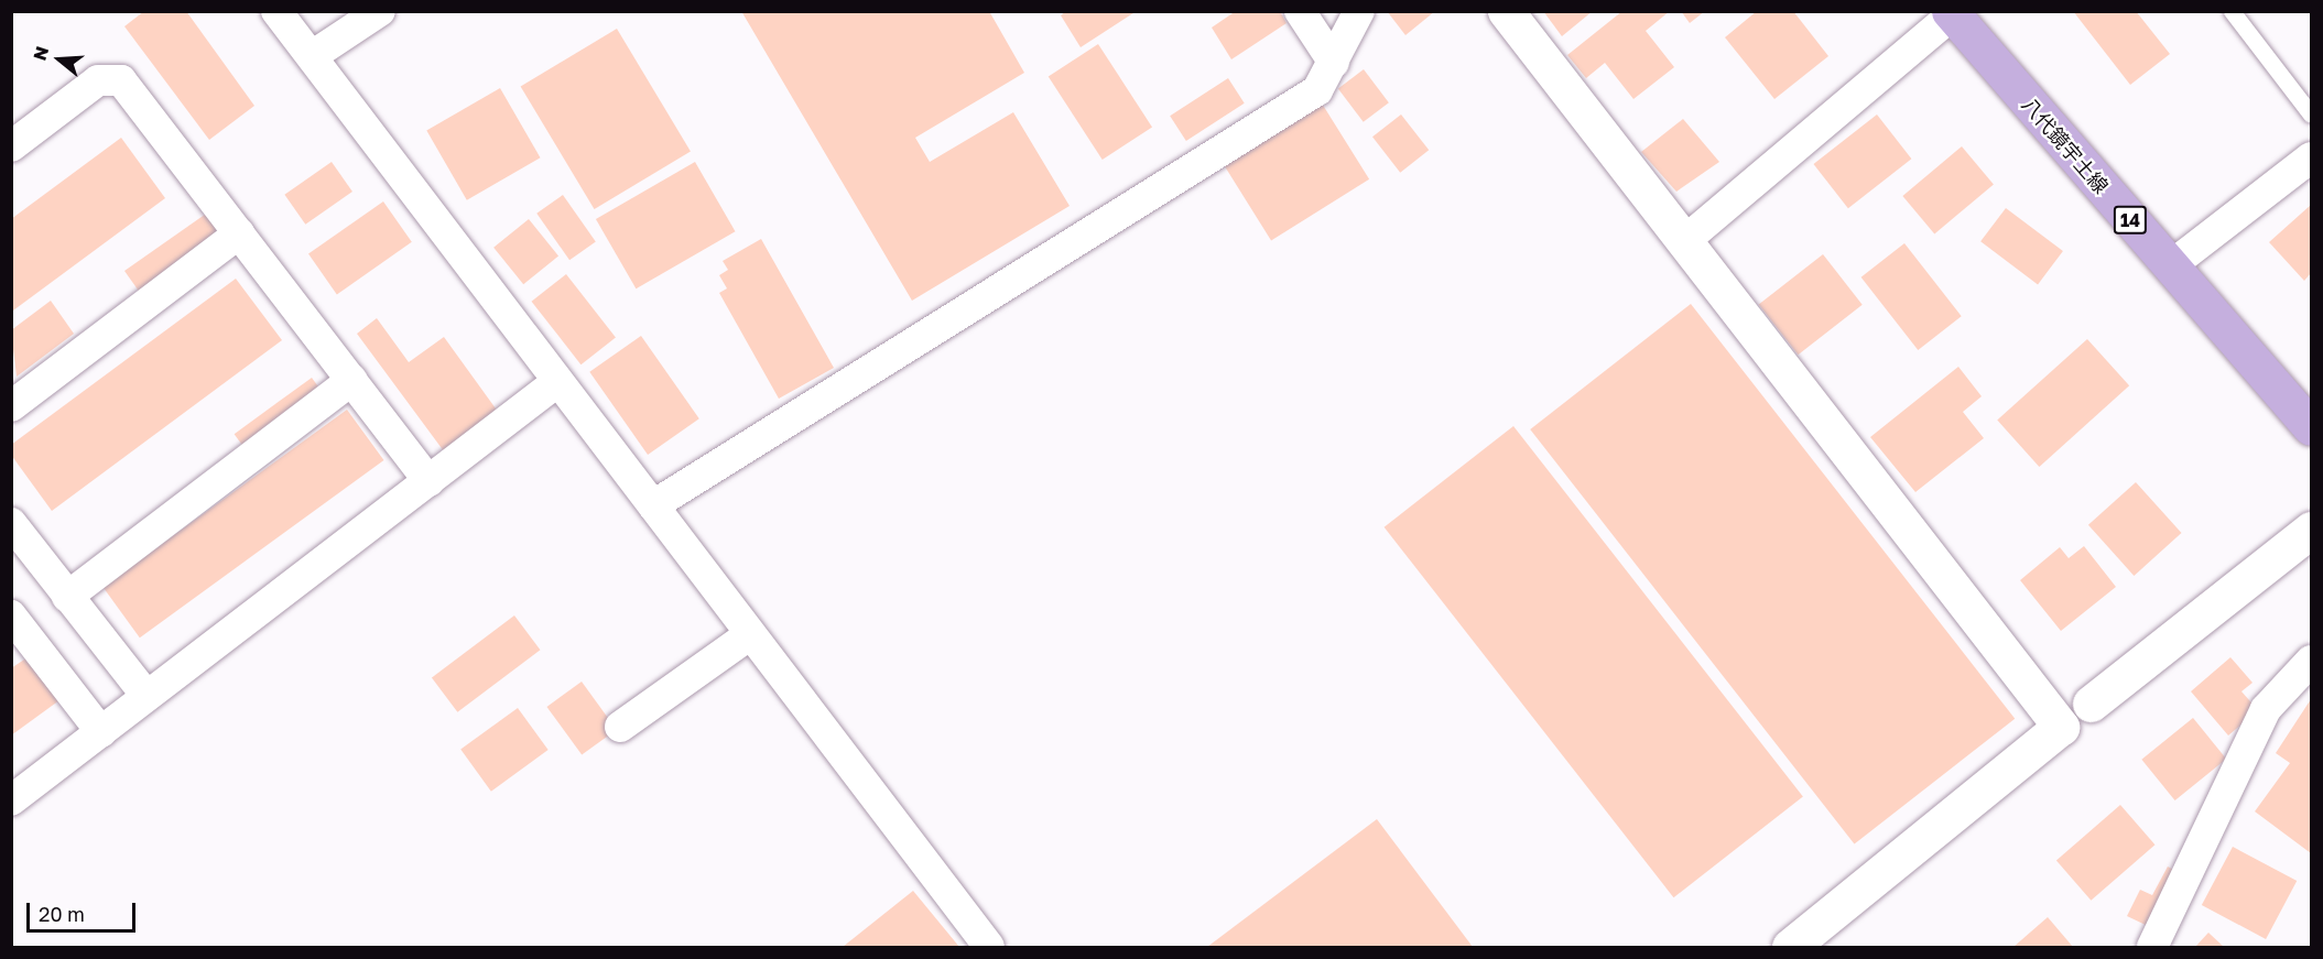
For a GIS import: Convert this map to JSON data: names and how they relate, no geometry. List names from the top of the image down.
{
  "streets": {
    "main road": ["八代鏡宇土線", "14"]
  },
  "scale_bar": "20 m",
  "north": "left"
}
